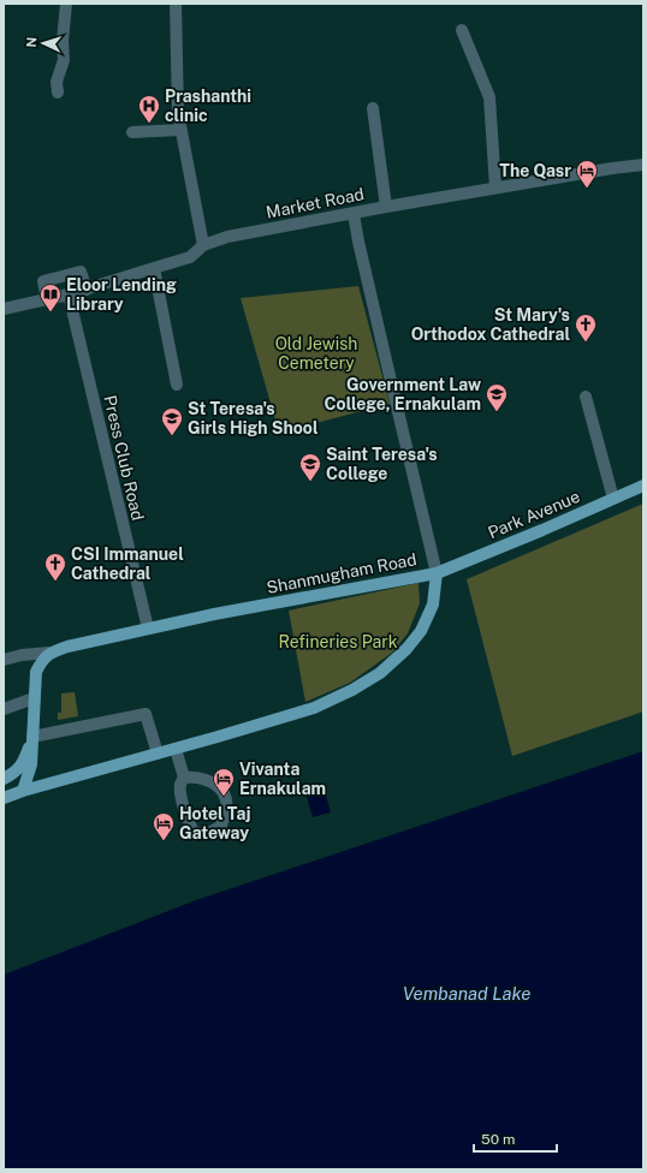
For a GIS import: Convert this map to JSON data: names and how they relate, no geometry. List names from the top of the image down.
{
  "streets": {
    "main road": ["Park Avenue", "Shanmugham Road"],
    "street": ["Market Road", "Press Club Road"]
  },
  "crossings": [
    ["Market Road", "Press Club Road"],
    ["Press Club Road", "Shanmugham Road"],
    ["Park Avenue", "Shanmugham Road"]
  ],
  "water": ["Vembanad Lake"],
  "parks": ["Old Jewish Cemetery", "Refineries Park"],
  "places": {
    "hospital": ["Prashanthi clinic"],
    "hotel": ["The Qasr", "Vivanta Ernakulam", "Hotel Taj Gateway"],
    "library": ["Eloor Lending Library"],
    "church": ["St Mary's Orthodox Cathedral", "CSI Immanuel Cathedral"],
    "school or university": ["Government Law College, Ernakulam", "St Teresa's Girls High Shool", "Saint Teresa's College"]
  },
  "scale_bar": "50 m",
  "north": "left"
}
